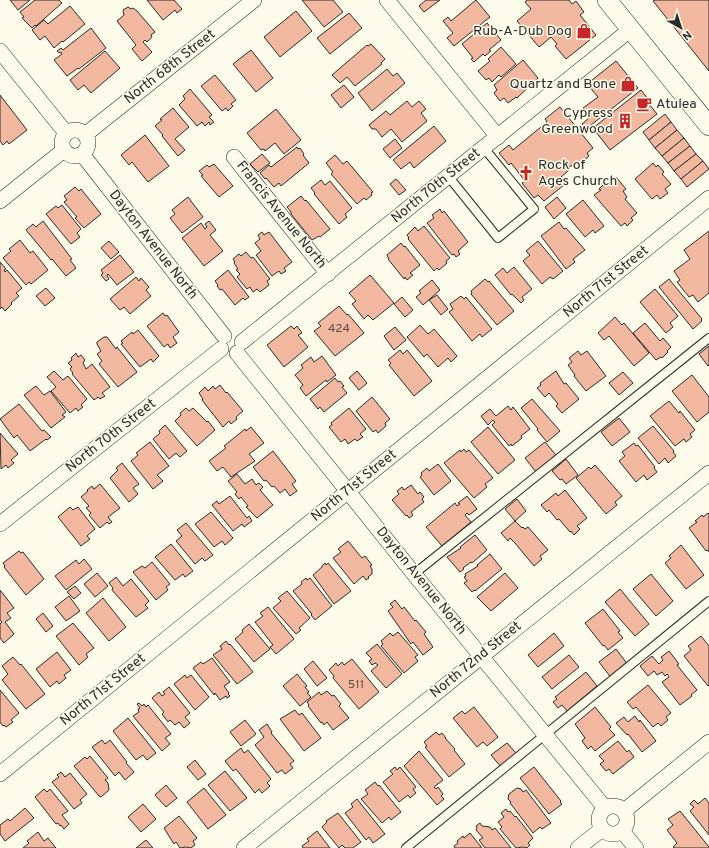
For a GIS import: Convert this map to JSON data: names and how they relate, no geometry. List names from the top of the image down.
{
  "streets": {
    "street": [
      "North 68th Street",
      "North 70th Street",
      "Francis Avenue North",
      "Dayton Avenue North",
      "North 71st Street",
      "North 72nd Street"
    ]
  },
  "crossings": [
    ["North 68th Street", "Dayton Avenue North"],
    ["North 70th Street", "Francis Avenue North"],
    ["North 70th Street", "Dayton Avenue North"],
    ["Dayton Avenue North", "North 71st Street"],
    ["Dayton Avenue North", "North 72nd Street"]
  ],
  "places": {
    "shop": ["Rub-A-Dub Dog", "Quartz and Bone"],
    "cafe": ["Atulea"],
    "building": ["Cypress Greenwood"],
    "church": ["Rock of Ages Church"]
  },
  "house_numbers": ["424", "511"],
  "north": "bottom right"
}
